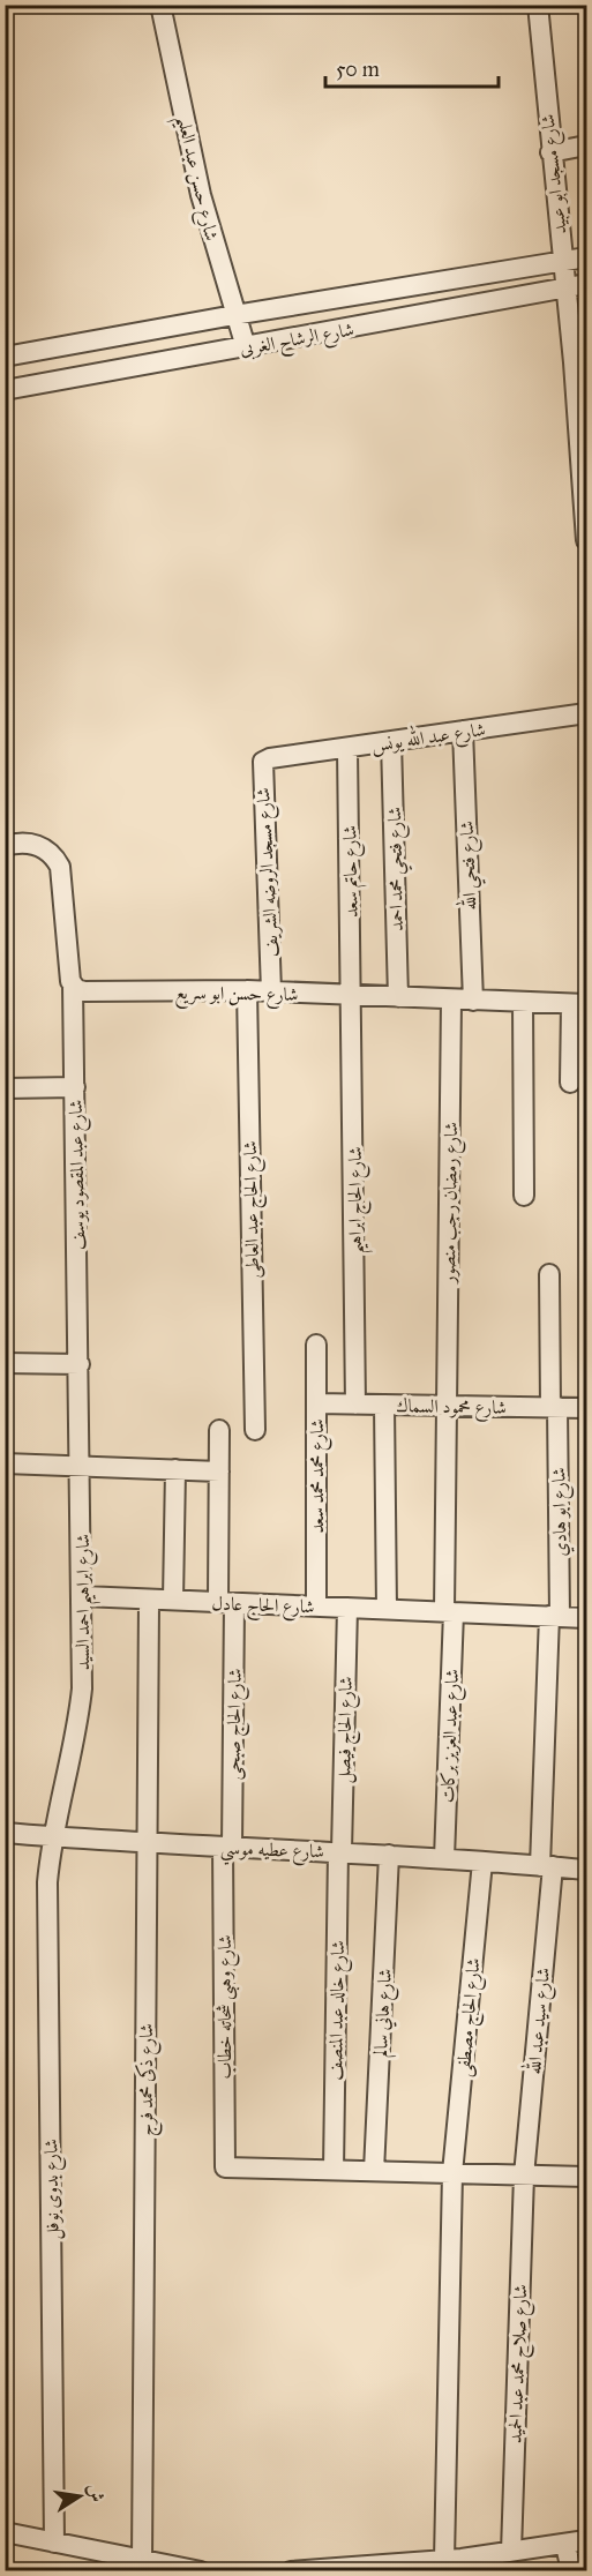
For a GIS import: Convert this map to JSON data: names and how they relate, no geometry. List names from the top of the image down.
{
  "streets": {
    "street": [
      "شارع مسجد ابو عبيد",
      "شارع حسن عبد العليم",
      "شارع الرشاح الغربى",
      "شارع عبد الله يونس",
      "شارع فتحي الله",
      "شارع فتحي محمد احمد",
      "شارع حاتم سعد",
      "شارع مسجد الروضه الشريف",
      "شارع حسن ابو سريع",
      "شارع عبد المقصود يوسف",
      "شارع الحاج ابراهيم",
      "شارع رمضان رجب منصور",
      "شارع الحاج عبد العاطى",
      "شارع محمود السماك",
      "شارع محمد محمد سعد",
      "شارع ابو هادي",
      "شارع ابراهيم احمد السيد",
      "شارع الحاج عادل",
      "شارع الحاج صبحى",
      "شارع الحاج فيصل",
      "شارع عبد العزيز بركات",
      "شارع عطيه موسي",
      "شارع وهبى شحاته خطاب",
      "شارع خالد عبد المنصف",
      "شارع هاني سالم",
      "شارع الحاج مصطفى",
      "شارع سيد عبد الله",
      "شارع ذكى محمد فرج",
      "شارع بدوى نوفل",
      "شارع صلاح محمد عبد الحميد"
    ]
  },
  "crossings": [
    ["شارع مسجد ابو عبيد", "شارع الرشاح الغربى"],
    ["شارع حسن عبد العليم", "شارع الرشاح الغربى"],
    ["شارع عبد الله يونس", "شارع فتحي الله"],
    ["شارع عبد الله يونس", "شارع فتحي محمد احمد"],
    ["شارع عبد الله يونس", "شارع حاتم سعد"],
    ["شارع عبد الله يونس", "شارع مسجد الروضه الشريف"],
    ["شارع فتحي الله", "شارع حسن ابو سريع"],
    ["شارع فتحي محمد احمد", "شارع حسن ابو سريع"],
    ["شارع حاتم سعد", "شارع حسن ابو سريع"],
    ["شارع حاتم سعد", "شارع الحاج ابراهيم"],
    ["شارع مسجد الروضه الشريف", "شارع حسن ابو سريع"],
    ["شارع حسن ابو سريع", "شارع عبد المقصود يوسف"],
    ["شارع حسن ابو سريع", "شارع الحاج ابراهيم"],
    ["شارع حسن ابو سريع", "شارع رمضان رجب منصور"],
    ["شارع حسن ابو سريع", "شارع الحاج عبد العاطى"],
    ["شارع عبد المقصود يوسف", "شارع ابراهيم احمد السيد"],
    ["شارع الحاج ابراهيم", "شارع محمود السماك"],
    ["شارع رمضان رجب منصور", "شارع محمود السماك"],
    ["شارع رمضان رجب منصور", "شارع عبد العزيز بركات"],
    ["شارع محمود السماك", "شارع محمد محمد سعد"],
    ["شارع محمود السماك", "شارع ابو هادي"],
    ["شارع محمود السماك", "شارع عبد العزيز بركات"],
    ["شارع محمد محمد سعد", "شارع الحاج عادل"],
    ["شارع ابو هادي", "شارع الحاج عادل"],
    ["شارع ابو هادي", "شارع عطيه موسي"],
    ["شارع ابو هادي", "شارع سيد عبد الله"],
    ["شارع ابراهيم احمد السيد", "شارع الحاج عادل"],
    ["شارع ابراهيم احمد السيد", "شارع عطيه موسي"],
    ["شارع ابراهيم احمد السيد", "شارع بدوى نوفل"],
    ["شارع الحاج عادل", "شارع الحاج صبحى"],
    ["شارع الحاج عادل", "شارع الحاج فيصل"],
    ["شارع الحاج عادل", "شارع عبد العزيز بركات"],
    ["شارع الحاج عادل", "شارع ذكى محمد فرج"],
    ["شارع الحاج صبحى", "شارع عطيه موسي"],
    ["شارع الحاج صبحى", "شارع وهبى شحاته خطاب"],
    ["شارع الحاج فيصل", "شارع عطيه موسي"],
    ["شارع الحاج فيصل", "شارع خالد عبد المنصف"],
    ["شارع عبد العزيز بركات", "شارع عطيه موسي"],
    ["شارع عطيه موسي", "شارع وهبى شحاته خطاب"],
    ["شارع عطيه موسي", "شارع خالد عبد المنصف"],
    ["شارع عطيه موسي", "شارع هاني سالم"],
    ["شارع عطيه موسي", "شارع الحاج مصطفى"],
    ["شارع عطيه موسي", "شارع سيد عبد الله"],
    ["شارع عطيه موسي", "شارع ذكى محمد فرج"],
    ["شارع عطيه موسي", "شارع بدوى نوفل"],
    ["شارع وهبى شحاته خطاب", "شارع خالد عبد المنصف"],
    ["شارع سيد عبد الله", "شارع صلاح محمد عبد الحميد"]
  ],
  "scale_bar": "50 m",
  "north": "right"
}
